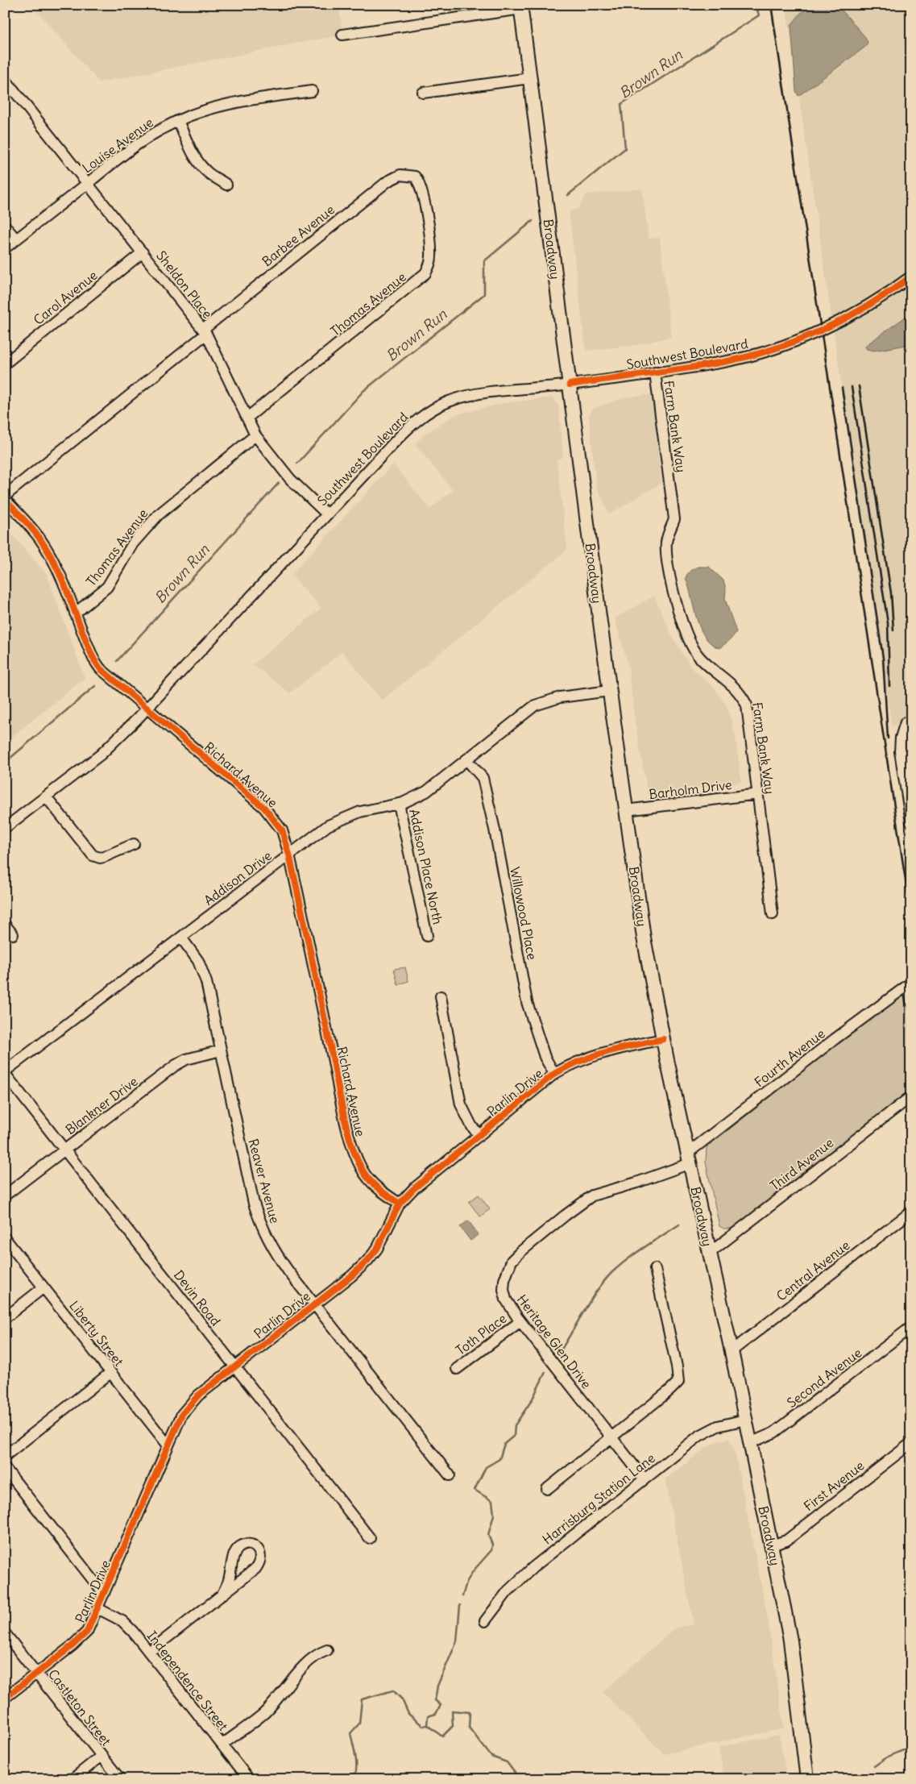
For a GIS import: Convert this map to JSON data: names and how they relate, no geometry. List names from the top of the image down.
{
  "streets": {
    "main road": ["Broadway"],
    "street": [
      "Louise Avenue",
      "Barbee Avenue",
      "Sheldon Place",
      "Carol Avenue",
      "Thomas Avenue",
      "Southwest Boulevard",
      "Farm Bank Way",
      "Richard Avenue",
      "Barholm Drive",
      "Addison Place North",
      "Addison Drive",
      "Willowood Place",
      "Fourth Avenue",
      "Parlin Drive",
      "Blankner Drive",
      "Third Avenue",
      "Reaver Avenue",
      "Central Avenue",
      "Devin Road",
      "Liberty Street",
      "Toth Place",
      "Heritage Glen Drive",
      "Second Avenue",
      "First Avenue",
      "Harrisburg Station Lane",
      "Independence Street",
      "Castleton Street"
    ]
  },
  "crossings": [
    ["Louise Avenue", "Sheldon Place"],
    ["Barbee Avenue", "Sheldon Place"],
    ["Barbee Avenue", "Thomas Avenue"],
    ["Broadway", "Southwest Boulevard"],
    ["Broadway", "Barholm Drive"],
    ["Broadway", "Addison Drive"],
    ["Broadway", "Fourth Avenue"],
    ["Broadway", "Parlin Drive"],
    ["Broadway", "Third Avenue"],
    ["Broadway", "Central Avenue"],
    ["Broadway", "Heritage Glen Drive"],
    ["Broadway", "Second Avenue"],
    ["Broadway", "First Avenue"],
    ["Broadway", "Harrisburg Station Lane"],
    ["Sheldon Place", "Carol Avenue"],
    ["Sheldon Place", "Thomas Avenue"],
    ["Sheldon Place", "Southwest Boulevard"],
    ["Thomas Avenue", "Richard Avenue"],
    ["Southwest Boulevard", "Farm Bank Way"],
    ["Southwest Boulevard", "Richard Avenue"],
    ["Farm Bank Way", "Barholm Drive"],
    ["Richard Avenue", "Addison Drive"],
    ["Richard Avenue", "Parlin Drive"],
    ["Addison Place North", "Addison Drive"],
    ["Addison Drive", "Willowood Place"],
    ["Addison Drive", "Reaver Avenue"],
    ["Addison Drive", "Devin Road"],
    ["Willowood Place", "Parlin Drive"],
    ["Fourth Avenue", "Heritage Glen Drive"],
    ["Parlin Drive", "Reaver Avenue"],
    ["Parlin Drive", "Devin Road"],
    ["Parlin Drive", "Liberty Street"],
    ["Parlin Drive", "Independence Street"],
    ["Parlin Drive", "Castleton Street"],
    ["Blankner Drive", "Reaver Avenue"],
    ["Blankner Drive", "Devin Road"],
    ["Toth Place", "Heritage Glen Drive"],
    ["Heritage Glen Drive", "Harrisburg Station Lane"]
  ],
  "water": ["Brown Run"]
}
